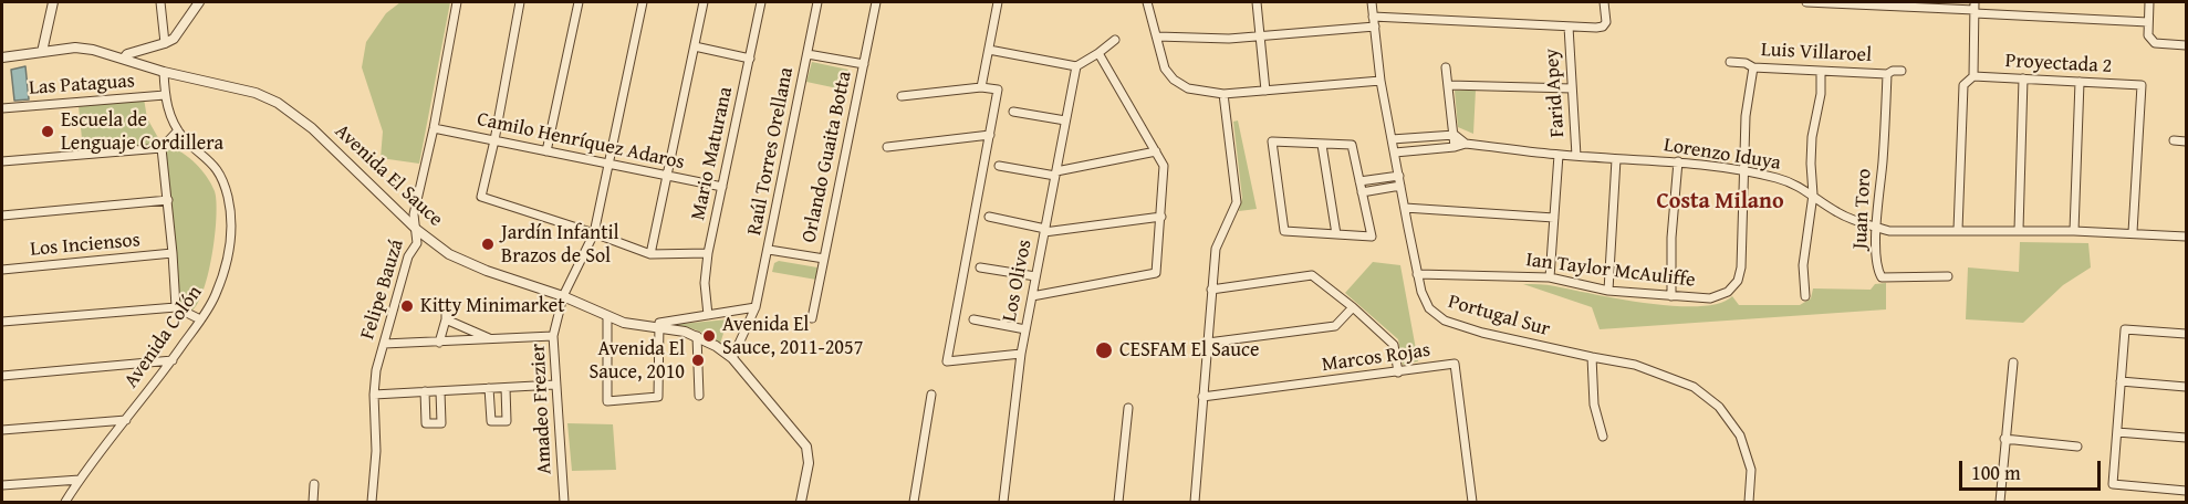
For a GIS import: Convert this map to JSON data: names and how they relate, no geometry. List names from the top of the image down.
{
  "streets": {
    "street": [
      "Luis Villaroel",
      "Proyectada 2",
      "Las Pataguas",
      "Farid Apey",
      "Camilo Henríquez Adaros",
      "Raúl Torres Orellana",
      "Mario Maturana",
      "Lorenzo Iduya",
      "Orlando Guaita Botta",
      "Avenida El Sauce",
      "Juan Toro",
      "Los Inciensos",
      "Ian Taylor McAuliffe",
      "Los Olivos",
      "Felipe Bauzá",
      "Portugal Sur",
      "Avenida Colón",
      "Marcos Rojas",
      "Amadeo Frezier"
    ]
  },
  "crossings": [
    ["Luis Villaroel", "Juan Toro"],
    ["Luis Villaroel", "Ian Taylor McAuliffe"],
    ["Proyectada 2", "Lorenzo Iduya"],
    ["Las Pataguas", "Avenida Colón"],
    ["Farid Apey", "Lorenzo Iduya"],
    ["Farid Apey", "Ian Taylor McAuliffe"],
    ["Camilo Henríquez Adaros", "Mario Maturana"],
    ["Camilo Henríquez Adaros", "Felipe Bauzá"],
    ["Camilo Henríquez Adaros", "Amadeo Frezier"],
    ["Raúl Torres Orellana", "Avenida El Sauce"],
    ["Lorenzo Iduya", "Juan Toro"],
    ["Lorenzo Iduya", "Ian Taylor McAuliffe"],
    ["Lorenzo Iduya", "Portugal Sur"],
    ["Avenida El Sauce", "Felipe Bauzá"],
    ["Avenida El Sauce", "Avenida Colón"],
    ["Avenida El Sauce", "Amadeo Frezier"],
    ["Ian Taylor McAuliffe", "Portugal Sur"]
  ],
  "districts": ["Costa Milano"],
  "places": [
    "Escuela de Lenguaje Cordillera",
    "Jardín Infantil Brazos de Sol",
    "Kitty Minimarket",
    "Avenida El Sauce, 2011-2057",
    "CESFAM El Sauce",
    "Avenida El Sauce, 2010"
  ],
  "scale_bar": "100 m"
}
